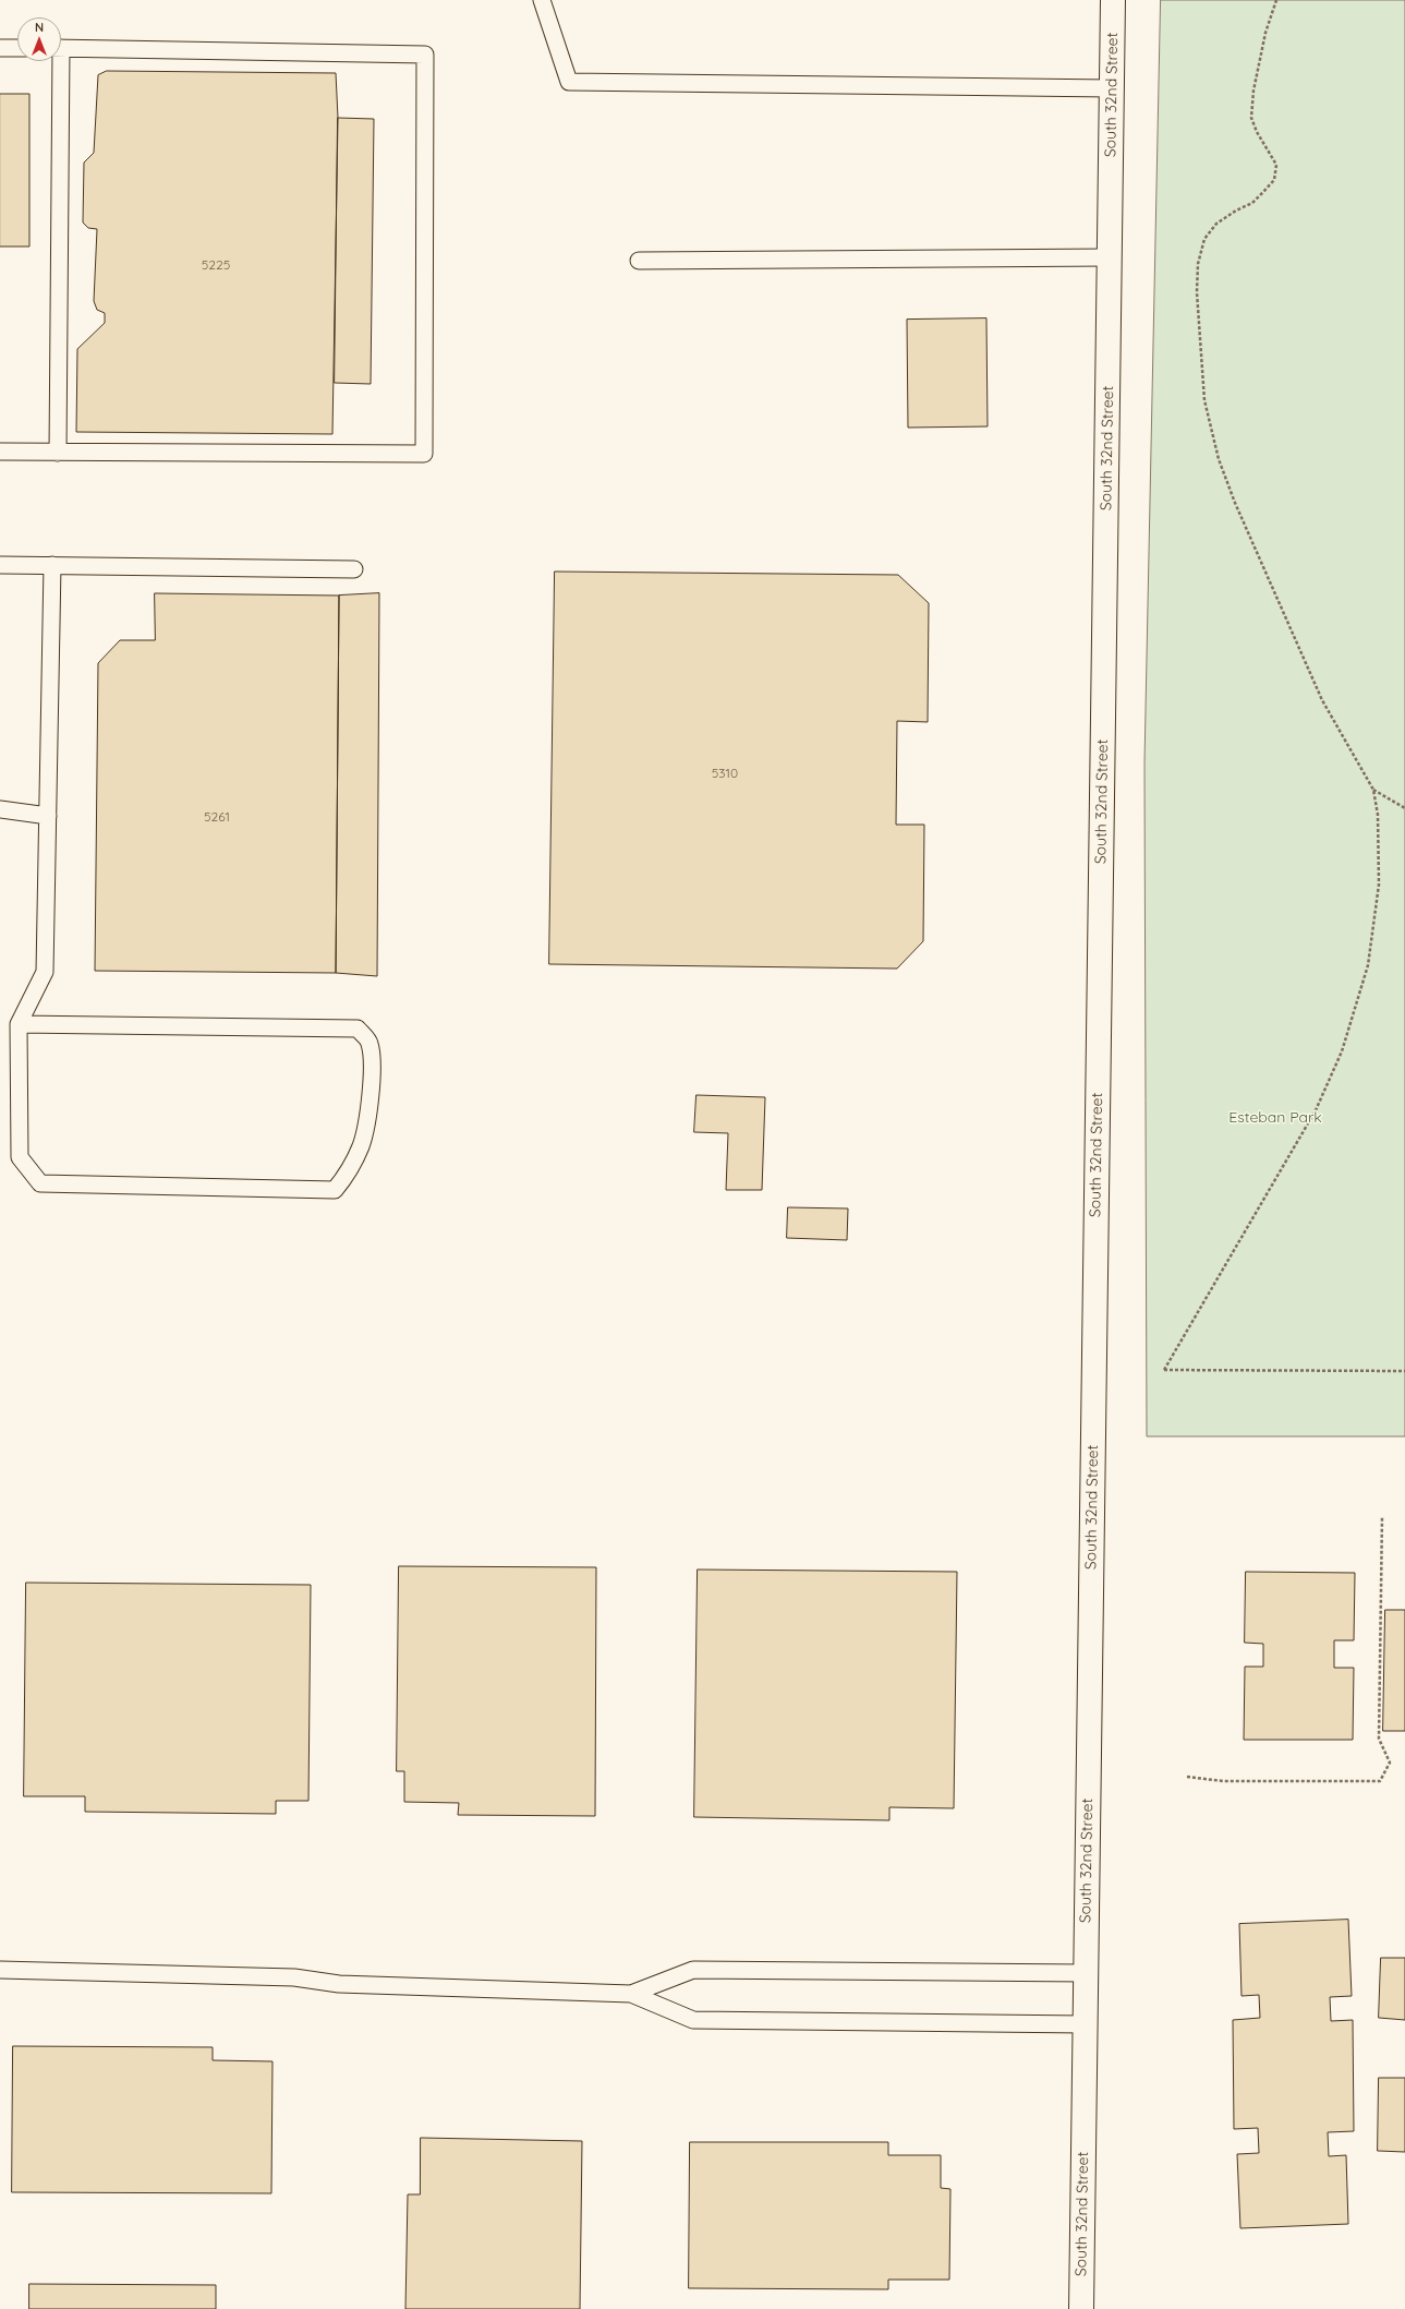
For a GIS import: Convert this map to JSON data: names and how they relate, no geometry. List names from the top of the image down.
{
  "streets": {
    "main road": ["South 32nd Street"]
  },
  "parks": ["Esteban Park"],
  "house_numbers": ["5225", "5310", "5261"],
  "north": "top"
}
